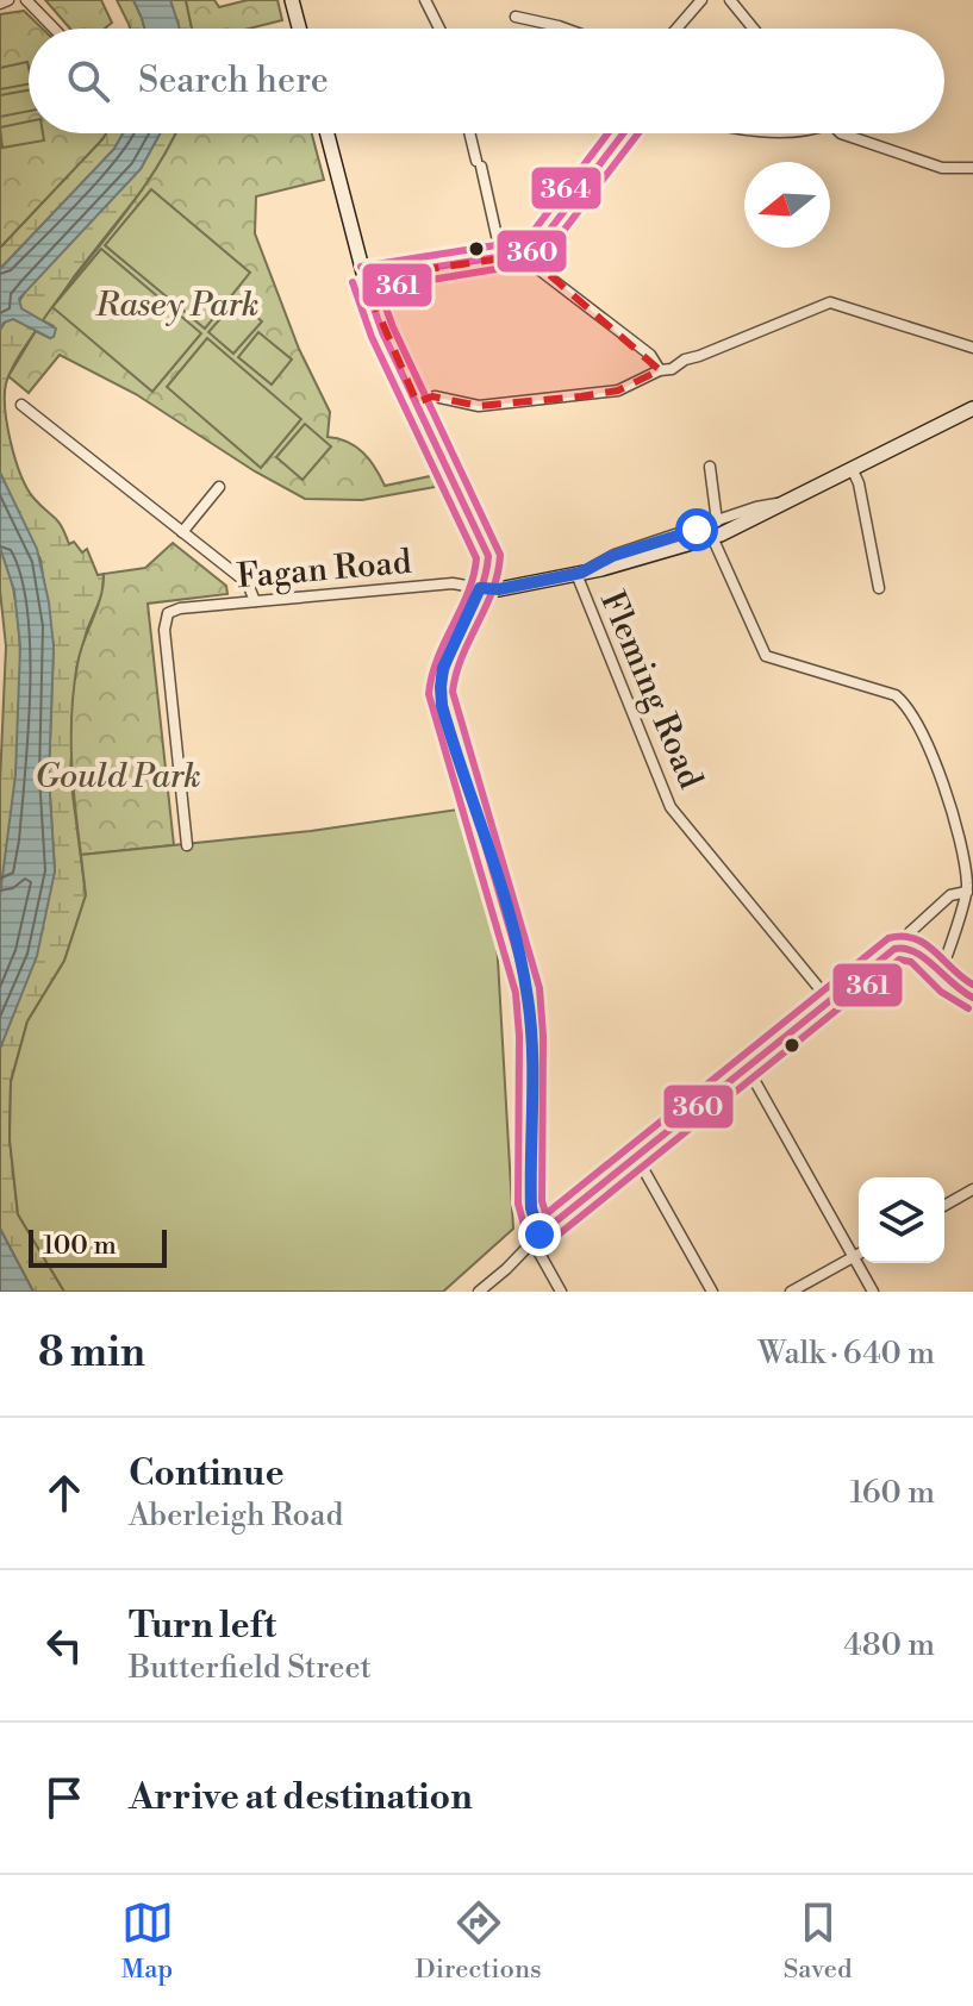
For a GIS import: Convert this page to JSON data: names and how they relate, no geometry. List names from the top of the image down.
{
  "streets": {
    "street": ["Fagan Road", "Fleming Road"]
  },
  "parks": ["Rasey Park", "Gould Park"],
  "lines": ["transit line 360", "transit line 361", "transit line 364"],
  "scale_bar": "100 m",
  "north": "left",
  "page": {
    "search": "Search here",
    "scale": "100 m",
    "heading": ["8 min", "Walk · 640 m"],
    "list": [
      ["Continue", "Aberleigh Road", "160 m"],
      ["Turn left", "Butterfield Street", "480 m"],
      "Arrive at destination"
    ],
    "nav": ["Map", "Directions", "Saved"]
  }
}
